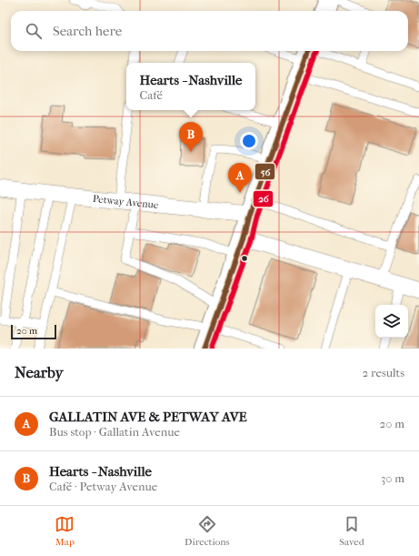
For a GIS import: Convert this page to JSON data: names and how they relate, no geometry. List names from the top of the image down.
{
  "streets": {
    "street": ["Petway Avenue"]
  },
  "lines": ["transit line 56", "transit line 26"],
  "scale_bar": "20 m",
  "page": {
    "search": "Search here",
    "popup": ["Hearts - Nashville", "Café"],
    "pins": ["B", "A"],
    "scale": "20 m",
    "heading": ["Nearby", "2 results"],
    "list": [
      {
        "mark": "A",
        "name": "GALLATIN AVE & PETWAY AVE",
        "note": "Bus stop · Gallatin Avenue",
        "value": "20 m"
      },
      {
        "mark": "B",
        "name": "Hearts - Nashville",
        "note": "Café · Petway Avenue",
        "value": "30 m"
      }
    ],
    "nav": ["Map", "Directions", "Saved"]
  }
}
